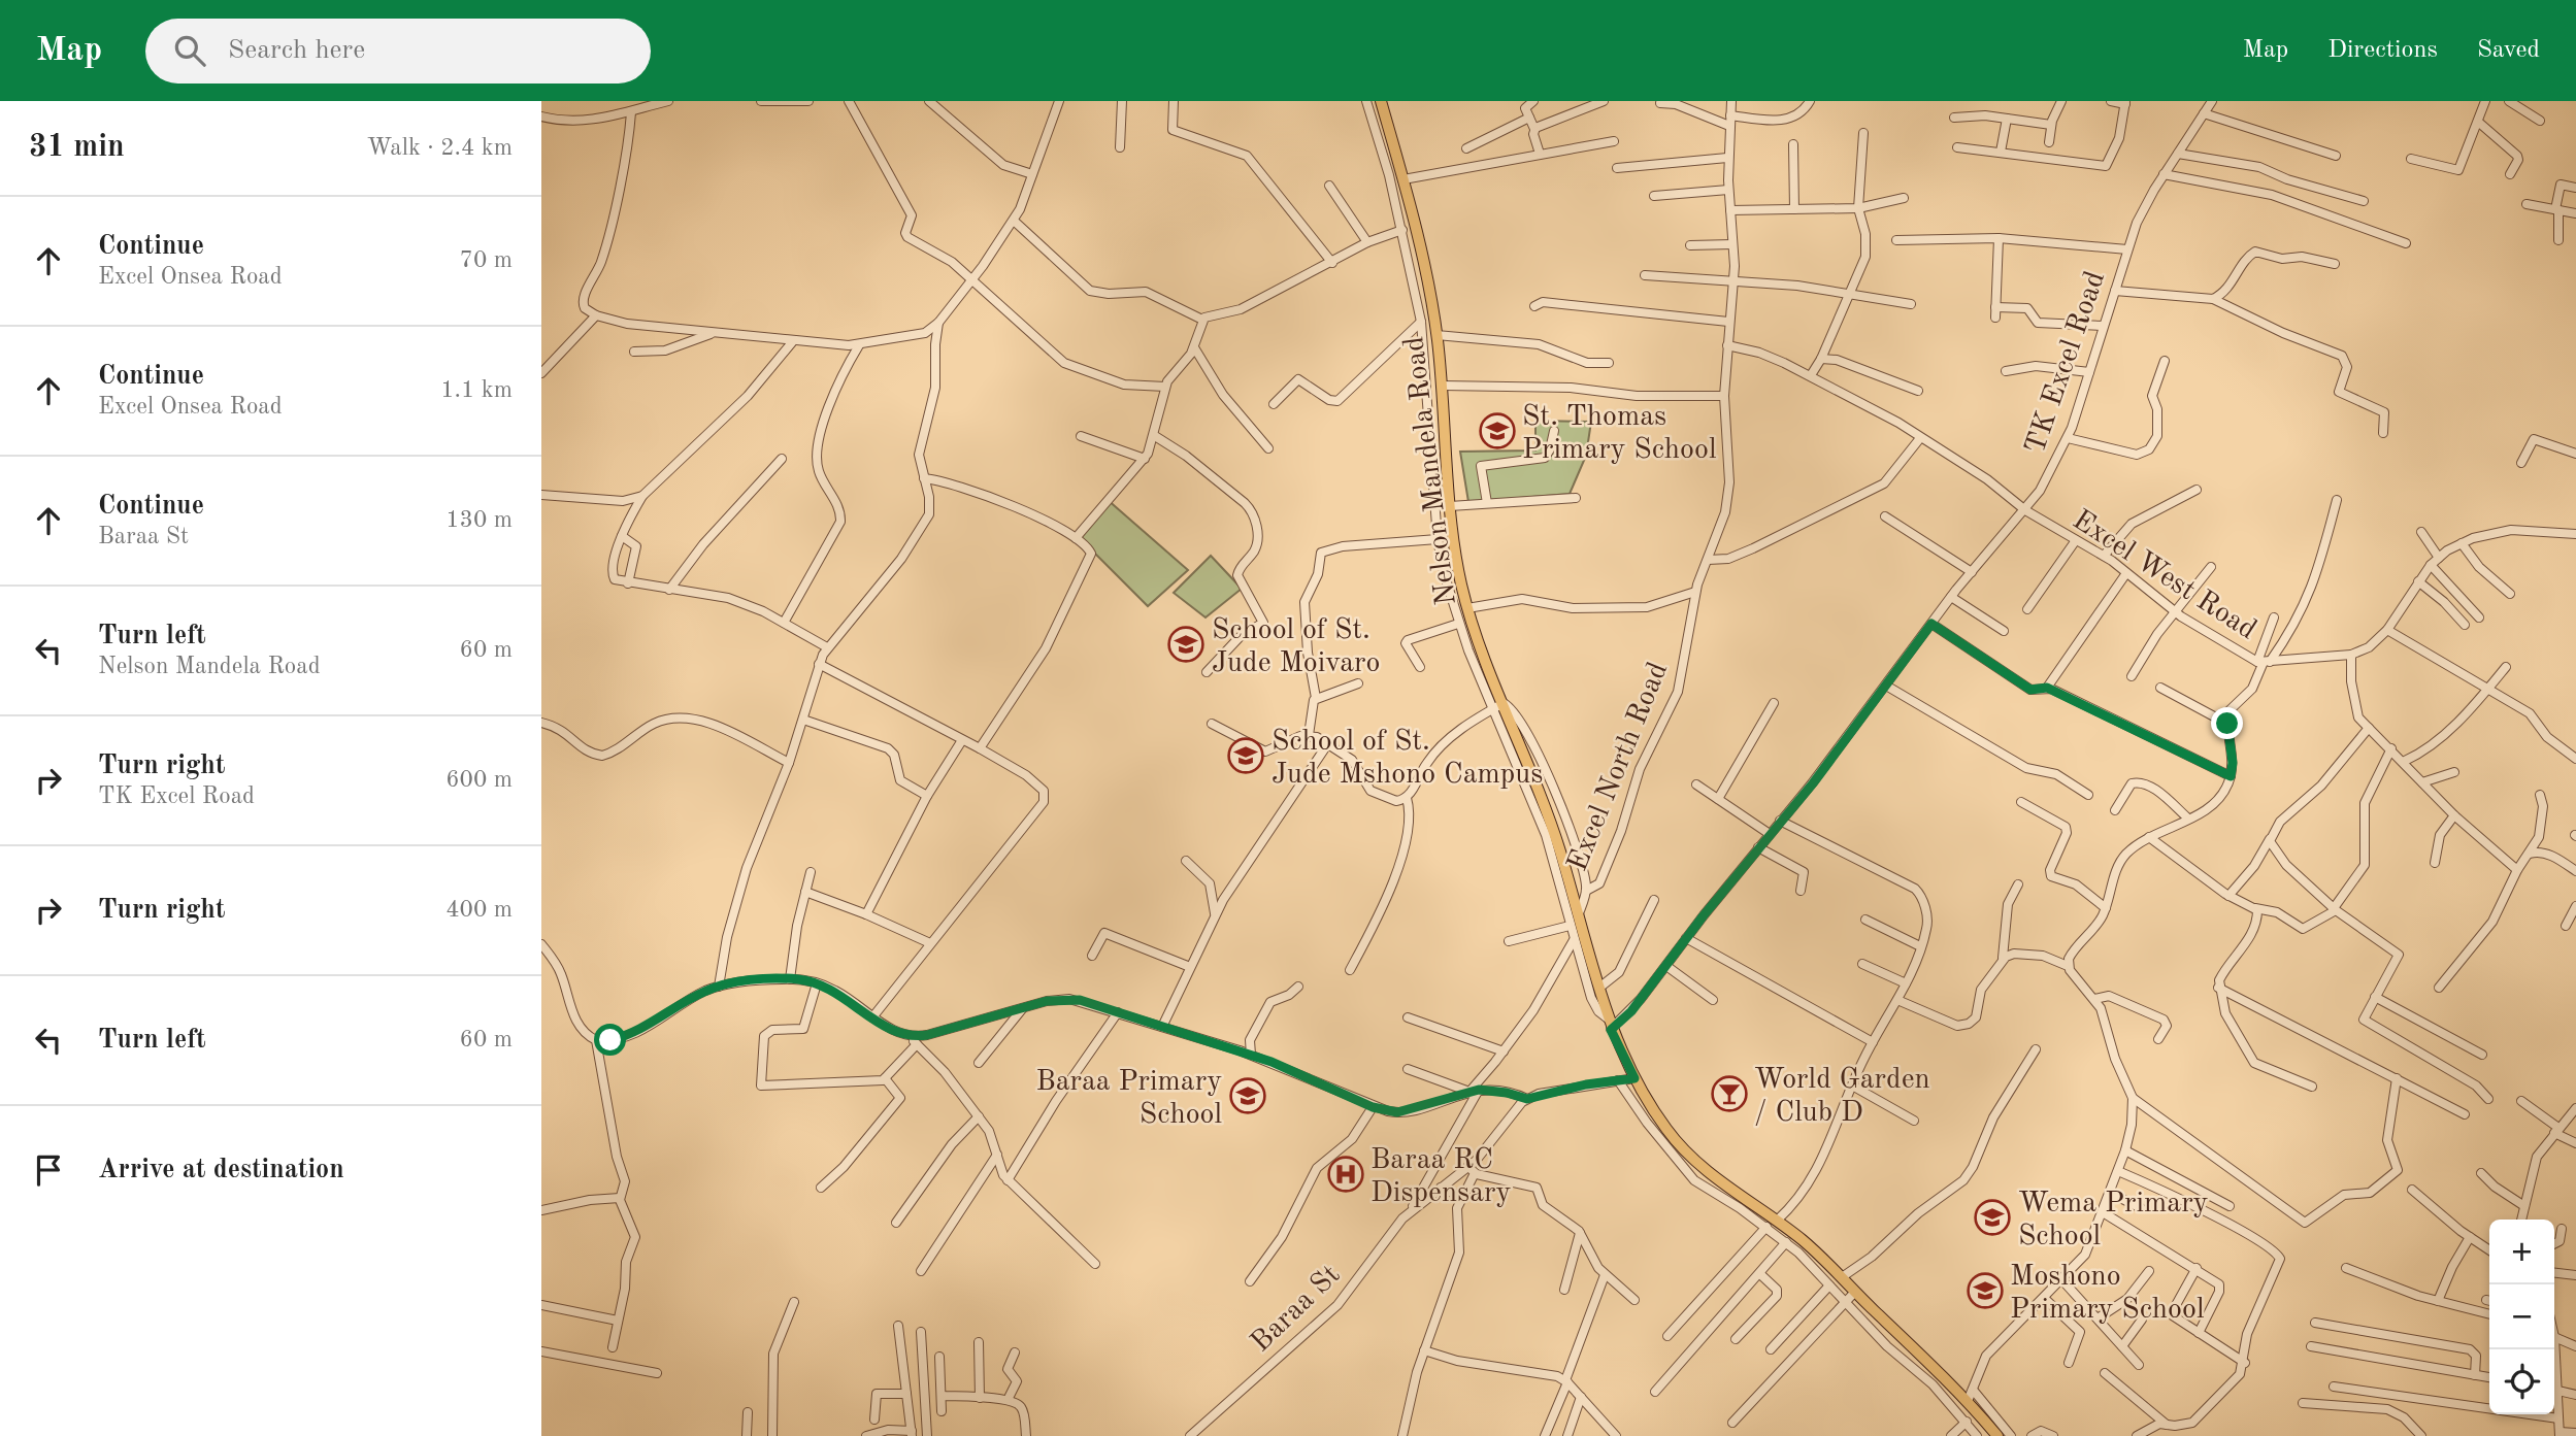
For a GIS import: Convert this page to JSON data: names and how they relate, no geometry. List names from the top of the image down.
{
  "streets": {
    "main road": ["Nelson Mandela Road"],
    "street": [
      "TK Excel Road",
      "Excel West Road",
      "Excel North Road",
      "Baraa St"
    ]
  },
  "crossings": [
    ["TK Excel Road", "Nelson Mandela Road"],
    ["TK Excel Road", "Excel West Road"],
    ["Excel West Road", "Excel North Road"]
  ],
  "places": {
    "school or university": [
      "St. Thomas Primary School",
      "School of St. Jude Moivaro",
      "School of St. Jude Mshono Campus",
      "Baraa Primary School",
      "Wema Primary School",
      "Moshono Primary School"
    ],
    "bar": ["World Garden / Club D"],
    "hospital": ["Baraa RC Dispensary"]
  },
  "page": {
    "header": "Map",
    "search": "Search here",
    "nav": ["Map", "Directions", "Saved"],
    "heading": ["31 min", "Walk · 2.4 km"],
    "list": [
      ["Continue", "Excel Onsea Road", "70 m"],
      ["Continue", "Excel Onsea Road", "1.1 km"],
      ["Continue", "Baraa St", "130 m"],
      ["Turn left", "Nelson Mandela Road", "60 m"],
      ["Turn right", "TK Excel Road", "600 m"],
      ["Turn right", "400 m"],
      ["Turn left", "60 m"],
      "Arrive at destination"
    ],
    "map_buttons": ["+", "−"]
  }
}
